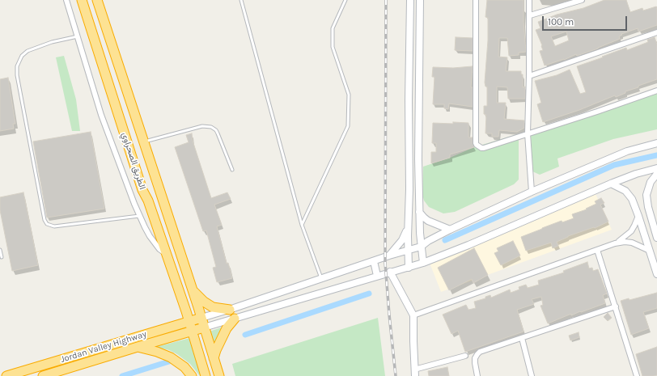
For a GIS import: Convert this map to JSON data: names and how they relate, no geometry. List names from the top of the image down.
{
  "streets": {
    "highway": ["الطريق الصحراوي", "Jordan Valley Highway"]
  },
  "crossings": [
    ["الطريق الصحراوي", "Jordan Valley Highway"]
  ],
  "scale_bar": "100 m"
}
